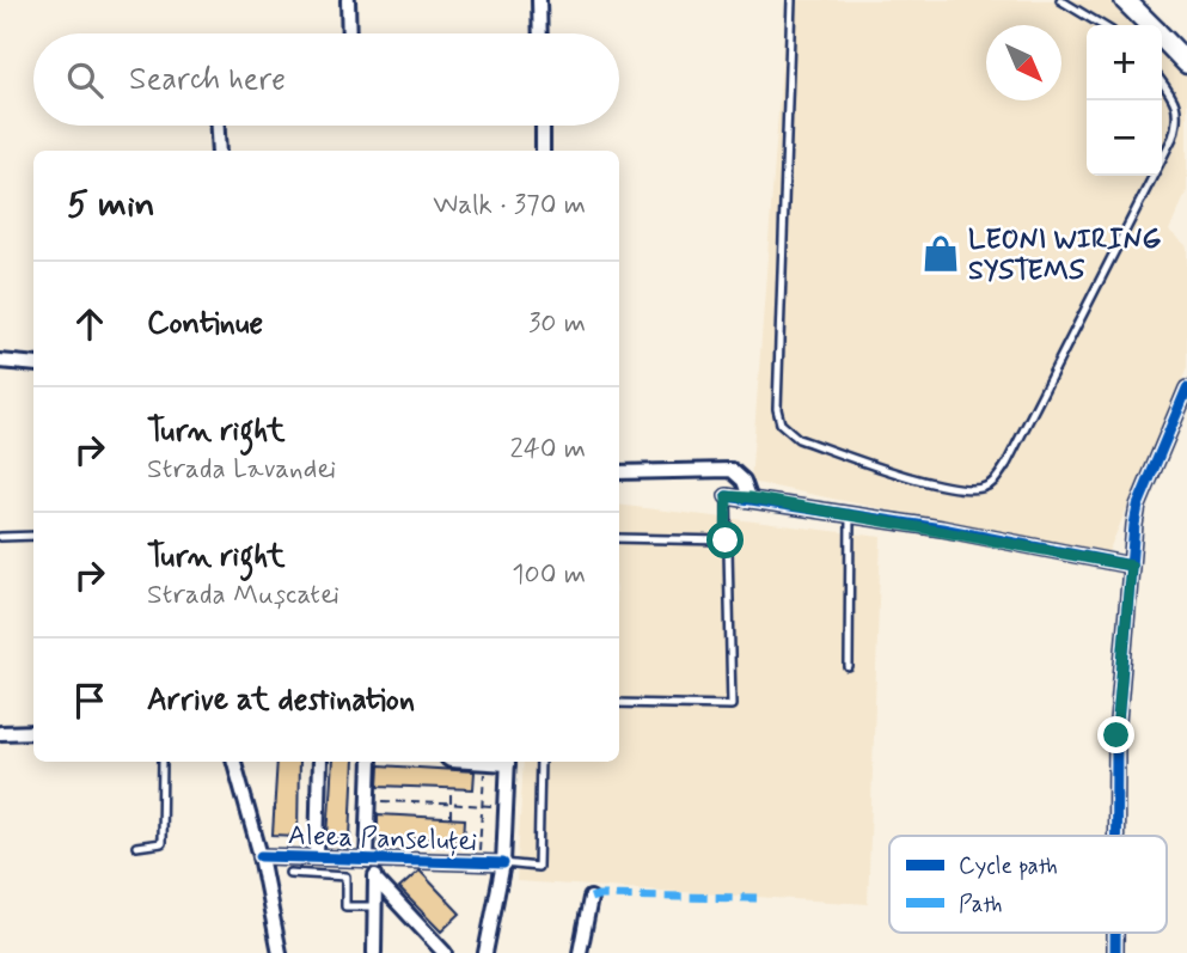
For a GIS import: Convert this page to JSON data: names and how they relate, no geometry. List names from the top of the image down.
{
  "streets": {
    "street": ["Aleea Panseluței"]
  },
  "places": {
    "shop": ["LEONI WIRING SYSTEMS"]
  },
  "legend": ["Cycle path", "Path"],
  "north": "bottom right",
  "page": {
    "map_buttons": ["+", "−"],
    "search": "Search here",
    "heading": ["5 min", "Walk · 370 m"],
    "list": [
      ["Continue", "30 m"],
      ["Turn right", "Strada Lavandei", "240 m"],
      ["Turn right", "Strada Mușcatei", "100 m"],
      "Arrive at destination"
    ]
  }
}
